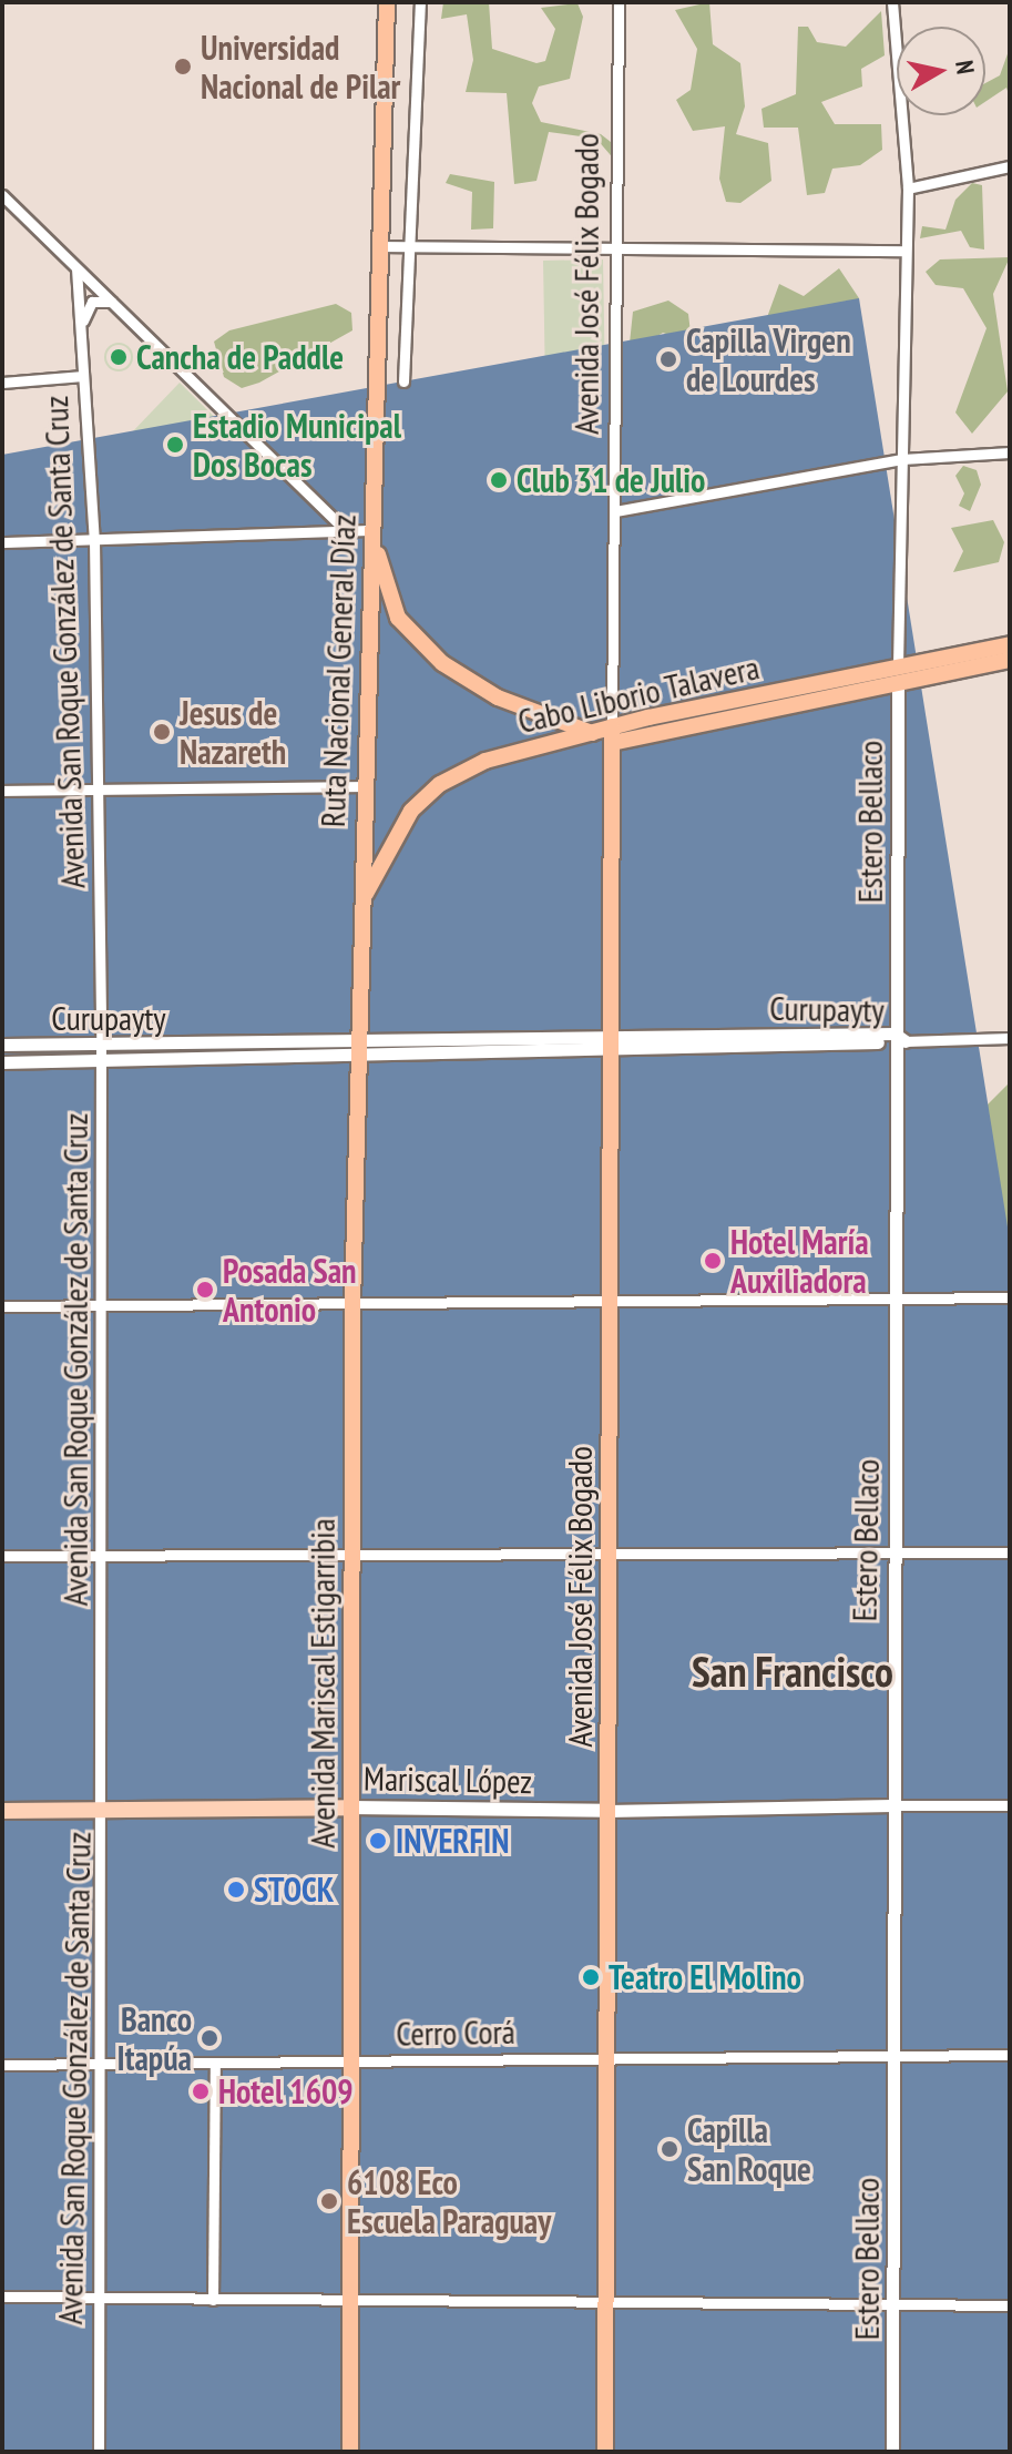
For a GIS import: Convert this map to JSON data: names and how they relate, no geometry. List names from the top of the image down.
{
  "streets": {
    "highway": [
      "Avenida José Félix Bogado",
      "Ruta Nacional General Díaz",
      "Cabo Liborio Talavera",
      "Avenida Mariscal Estigarribia"
    ],
    "main road": ["Mariscal López"],
    "street": [
      "Avenida San Roque González de Santa Cruz",
      "Estero Bellaco",
      "Curupayty",
      "Cerro Corá"
    ]
  },
  "crossings": [
    ["Avenida José Félix Bogado", "Cabo Liborio Talavera"],
    ["Avenida José Félix Bogado", "Curupayty"],
    ["Avenida José Félix Bogado", "Mariscal López"],
    ["Avenida José Félix Bogado", "Cerro Corá"],
    ["Avenida San Roque González de Santa Cruz", "Curupayty"],
    ["Avenida San Roque González de Santa Cruz", "Mariscal López"],
    ["Avenida San Roque González de Santa Cruz", "Cerro Corá"],
    ["Ruta Nacional General Díaz", "Cabo Liborio Talavera"],
    ["Ruta Nacional General Díaz", "Avenida Mariscal Estigarribia"],
    ["Cabo Liborio Talavera", "Estero Bellaco"],
    ["Cabo Liborio Talavera", "Avenida Mariscal Estigarribia"],
    ["Estero Bellaco", "Curupayty"],
    ["Estero Bellaco", "Mariscal López"],
    ["Estero Bellaco", "Cerro Corá"],
    ["Curupayty", "Avenida Mariscal Estigarribia"],
    ["Avenida Mariscal Estigarribia", "Mariscal López"],
    ["Avenida Mariscal Estigarribia", "Cerro Corá"]
  ],
  "districts": ["San Francisco"],
  "places": [
    "Universidad Nacional de Pilar",
    "Cancha de Paddle",
    "Capilla Virgen de Lourdes",
    "Estadio Municipal Dos Bocas",
    "Club 31 de Julio",
    "Jesus de Nazareth",
    "Hotel María Auxiliadora",
    "Posada San Antonio",
    "INVERFIN",
    "STOCK",
    "Teatro El Molino",
    "Banco Itapúa",
    "Hotel 1609",
    "Capilla San Roque",
    "6108 Eco Escuela Paraguay"
  ],
  "north": "right"
}
